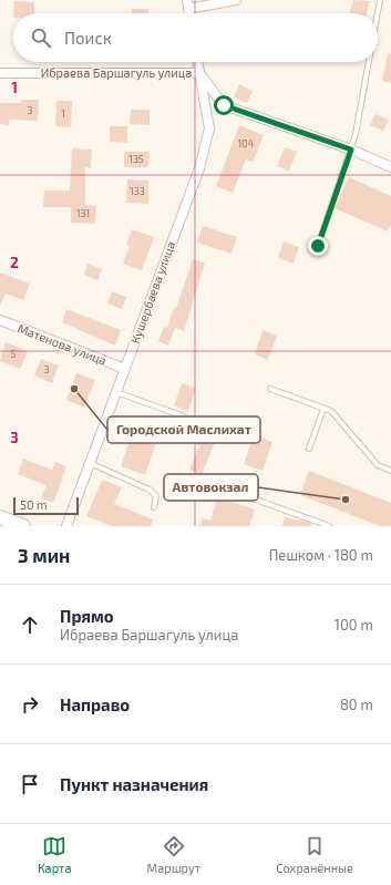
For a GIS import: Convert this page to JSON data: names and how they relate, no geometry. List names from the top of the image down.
{
  "streets": {
    "street": ["Ибраева Баршагуль улица", "Кушербаева улица", "Матенова улица"]
  },
  "crossings": [
    ["Ибраева Баршагуль улица", "Кушербаева улица"],
    ["Кушербаева улица", "Матенова улица"]
  ],
  "places": ["Городской Маслихат", "Автовокзал"],
  "house_numbers": [
    "3",
    "1",
    "104",
    "135",
    "133",
    "131",
    "5",
    "3"
  ],
  "scale_bar": "50 m",
  "page": {
    "search": "Поиск",
    "scale": "50 m",
    "heading": ["3 мин", "Пешком · 180 m"],
    "list": [
      ["Прямо", "Ибраева Баршагуль улица", "100 m"],
      ["Направо", "80 m"],
      "Пункт назначения"
    ],
    "nav": ["Карта", "Маршрут", "Сохранённые"]
  },
  "grid": {
    "rows": ["1", "2", "3"]
  }
}
